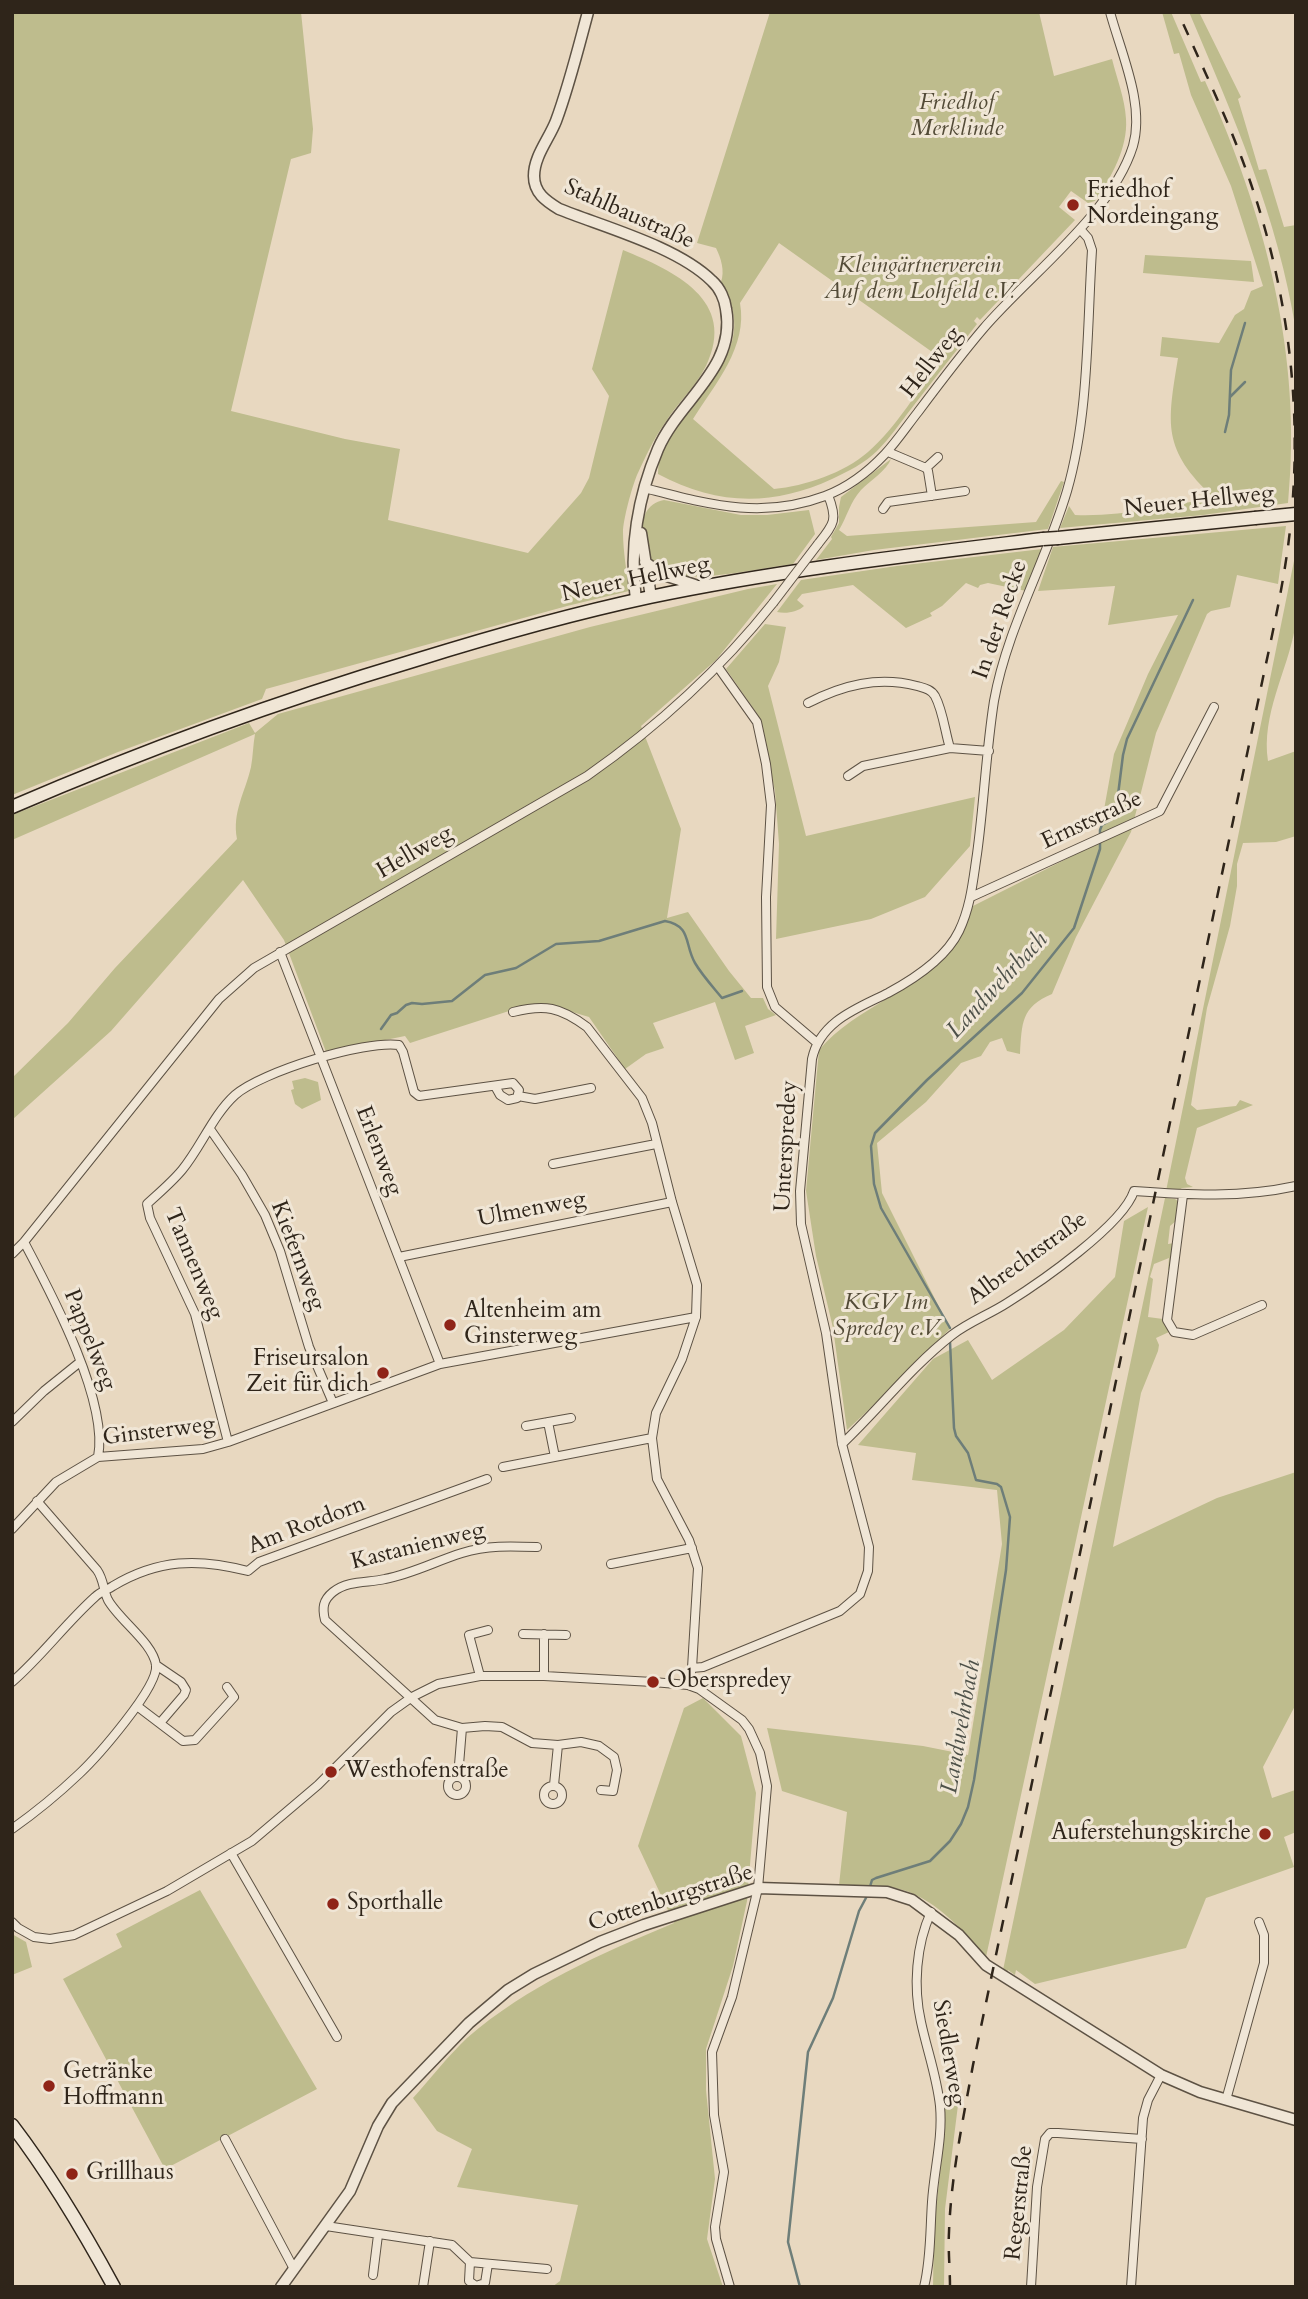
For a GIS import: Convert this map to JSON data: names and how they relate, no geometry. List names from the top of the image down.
{
  "streets": {
    "main road": ["Neuer Hellweg"],
    "street": [
      "Stahlbaustraße",
      "Hellweg",
      "In der Recke",
      "Ernststraße",
      "Unterspredey",
      "Erlenweg",
      "Ulmenweg",
      "Kiefernweg",
      "Albrechtstraße",
      "Tannenweg",
      "Pappelweg",
      "Ginsterweg",
      "Am Rotdorn",
      "Kastanienweg",
      "Cottenburgstraße",
      "Siedlerweg",
      "Regerstraße"
    ]
  },
  "crossings": [
    ["Stahlbaustraße", "Hellweg"],
    ["Stahlbaustraße", "Neuer Hellweg"],
    ["Hellweg", "In der Recke"],
    ["Hellweg", "Erlenweg"],
    ["Hellweg", "Pappelweg"],
    ["In der Recke", "Ernststraße"],
    ["In der Recke", "Unterspredey"],
    ["Unterspredey", "Albrechtstraße"],
    ["Erlenweg", "Ulmenweg"],
    ["Erlenweg", "Tannenweg"],
    ["Erlenweg", "Ginsterweg"],
    ["Kiefernweg", "Tannenweg"],
    ["Kiefernweg", "Ginsterweg"],
    ["Tannenweg", "Ginsterweg"],
    ["Pappelweg", "Ginsterweg"],
    ["Cottenburgstraße", "Siedlerweg"]
  ],
  "water": ["Landwehrbach"],
  "parks": ["Friedhof Merklinde", "Kleingärtnerverein Auf dem Lohfeld e.V.", "KGV Im Spredey e.V."],
  "places": [
    "Friedhof Nordeingang",
    "Altenheim am Ginsterweg",
    "Friseursalon Zeit für dich",
    "Oberspredey",
    "Westhofenstraße",
    "Auferstehungskirche",
    "Sporthalle",
    "Getränke Hoffmann",
    "Grillhaus"
  ]
}
